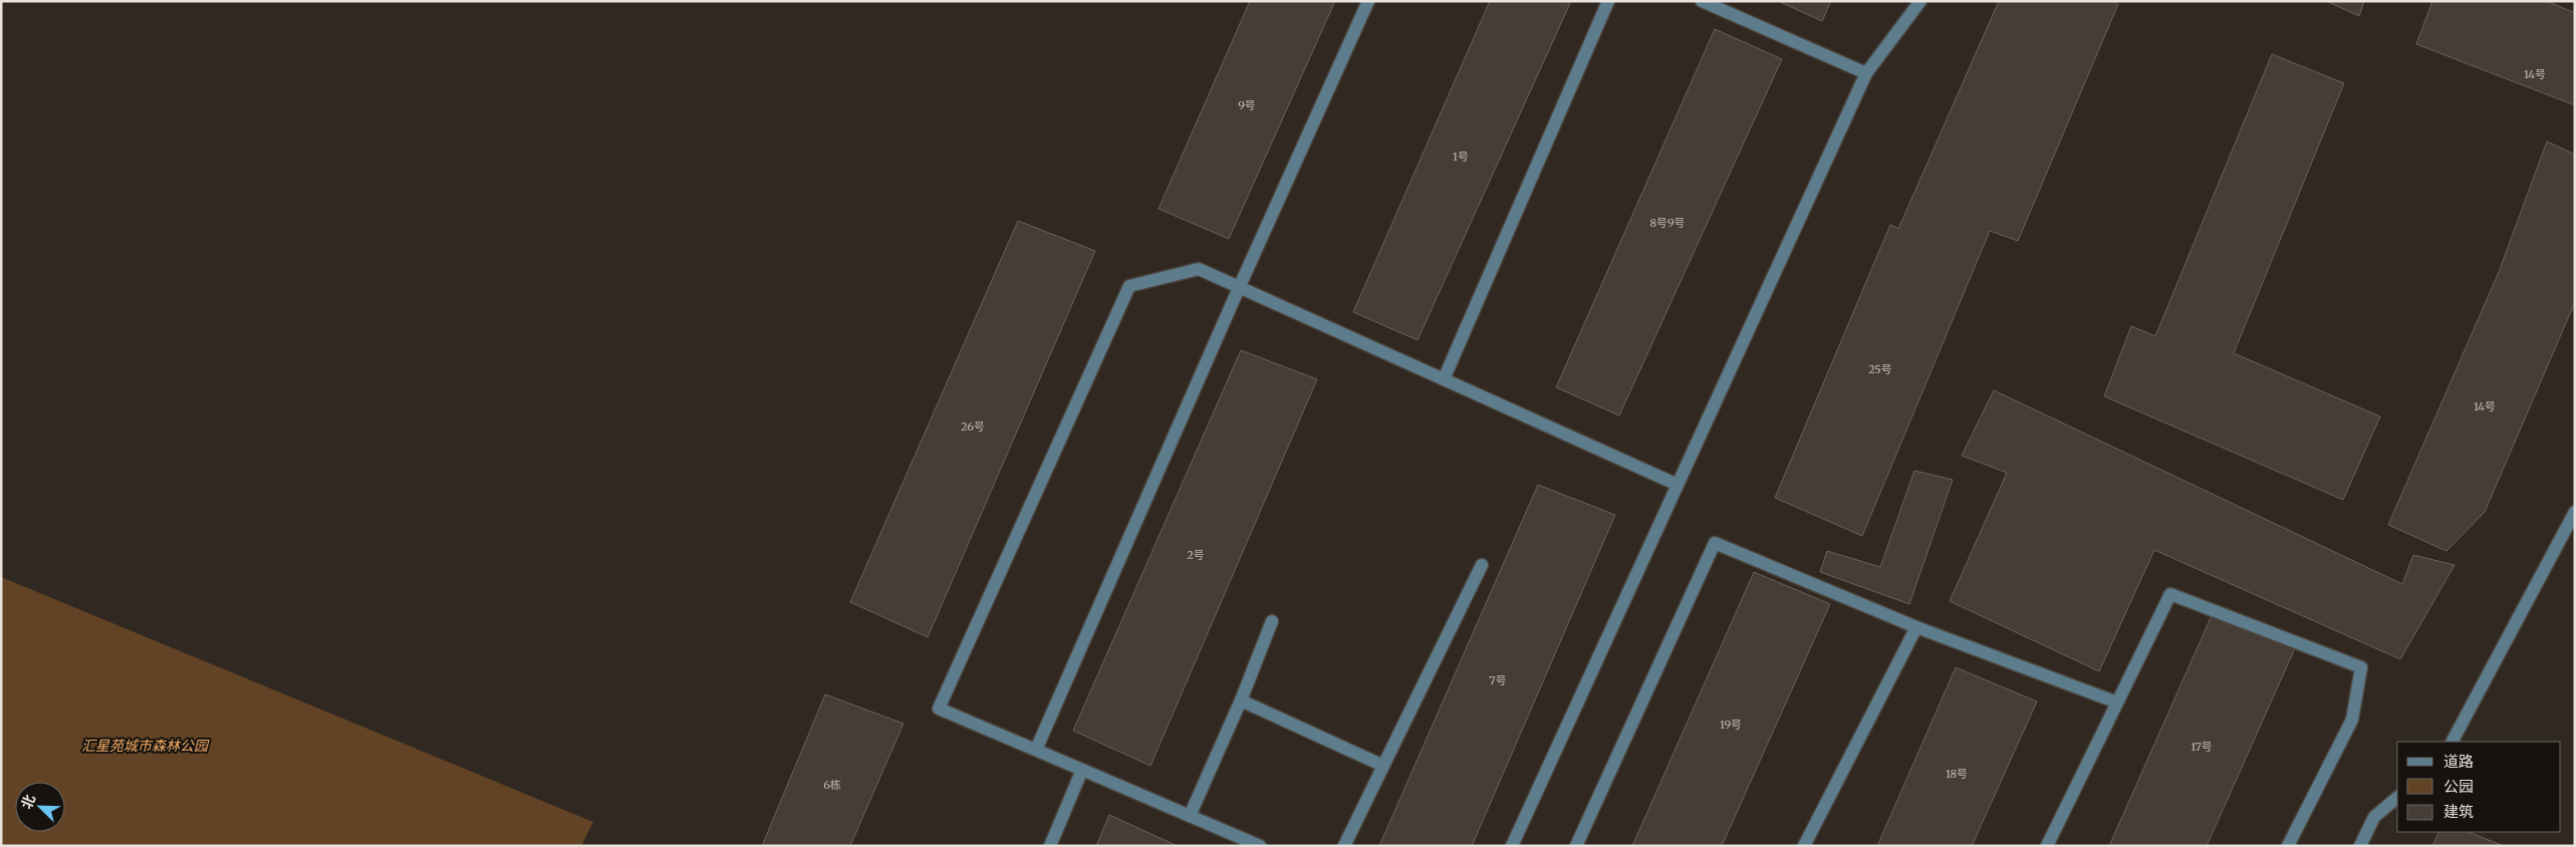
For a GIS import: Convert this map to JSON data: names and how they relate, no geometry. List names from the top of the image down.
{
  "parks": ["汇星苑城市森林公园"],
  "house_numbers": [
    "14号",
    "9号",
    "1号",
    "8号9号",
    "25号",
    "14号",
    "26号",
    "2号",
    "7号",
    "19号",
    "17号",
    "18号",
    "6栋"
  ],
  "legend": ["道路", "公园", "建筑"],
  "north": "top left"
}
